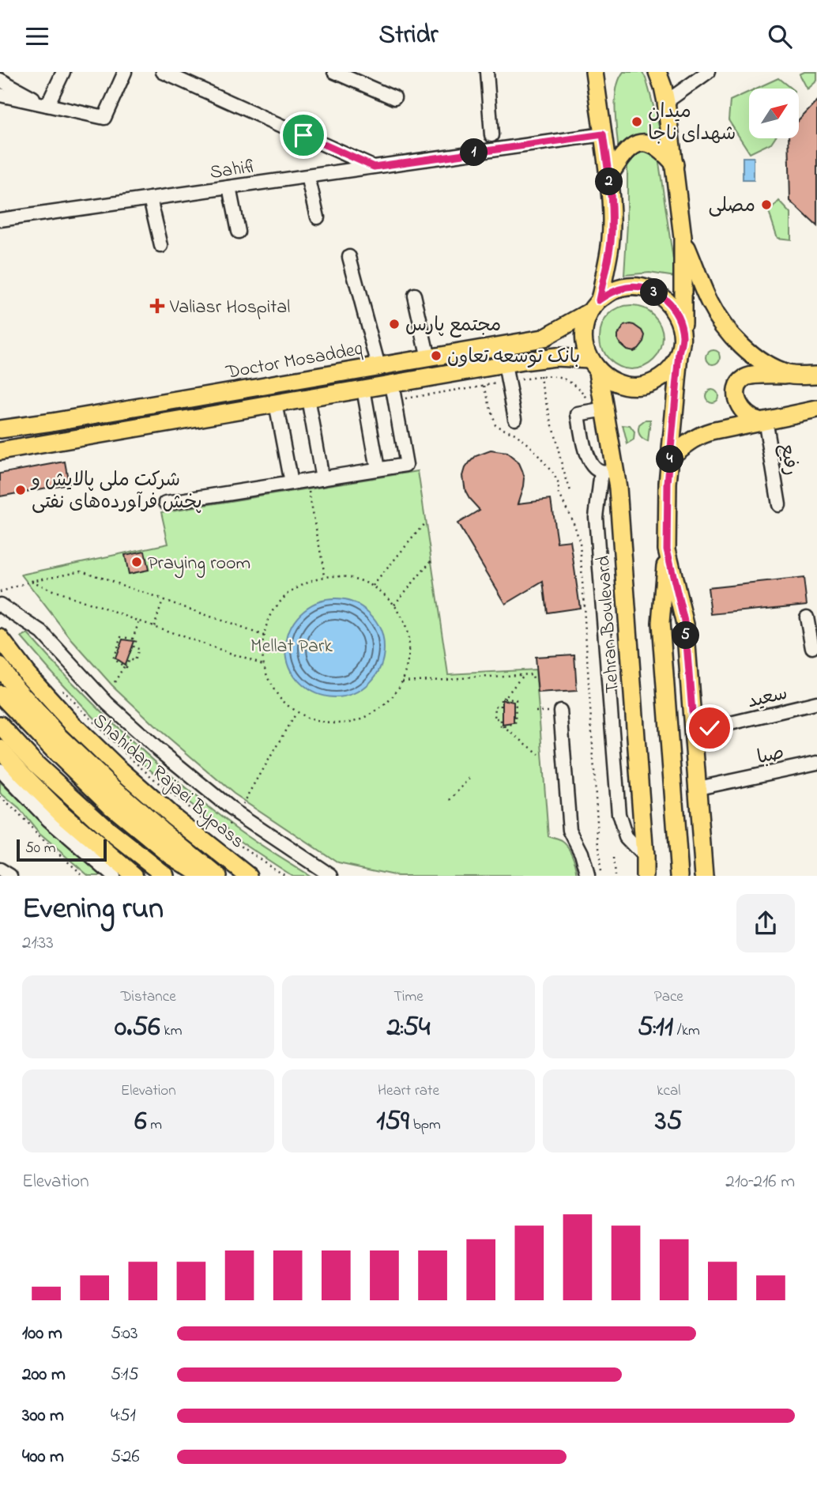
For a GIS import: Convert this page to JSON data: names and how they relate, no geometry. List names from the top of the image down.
{
  "streets": {
    "main road": ["Doctor Mosaddeq", "Tehran Boulevard", "Shahidan Rajaei Bypass"],
    "street": [
      "Sahifi",
      "رفیع",
      "سعید",
      "صبا"
    ]
  },
  "crossings": [
    ["Doctor Mosaddeq", "Tehran Boulevard"]
  ],
  "parks": ["Mellat Park"],
  "places": {
    "other": [
      "میدان شهدای ناجا",
      "مصلی",
      "مجتمع پارس",
      "بانک توسعه تعاون",
      "شرکت ملی پالایش و پخش فرآورده‌های نفتی",
      "Praying room"
    ],
    "health": ["Valiasr Hospital"]
  },
  "scale_bar": "50 m",
  "north": "top right",
  "page": {
    "header": "Stridr",
    "pins": [
      "1",
      "2",
      "3",
      "4",
      "5"
    ],
    "scale": "50 m",
    "heading": ["Evening run", "21:33"],
    "stats": [
      ["Distance", "0.56 km"],
      ["Time", "2:54"],
      ["Pace", "5:11 /km"],
      ["Elevation", "6 m"],
      ["Heart rate", "159 bpm"],
      ["kcal", "35"]
    ],
    "chart": ["Elevation", "210–216 m"],
    "list": [
      {
        "name": "100 m",
        "note": "5:03"
      },
      {
        "name": "200 m",
        "note": "5:15"
      },
      {
        "name": "300 m",
        "note": "4:51"
      },
      {
        "name": "400 m",
        "note": "5:26"
      }
    ]
  }
}
